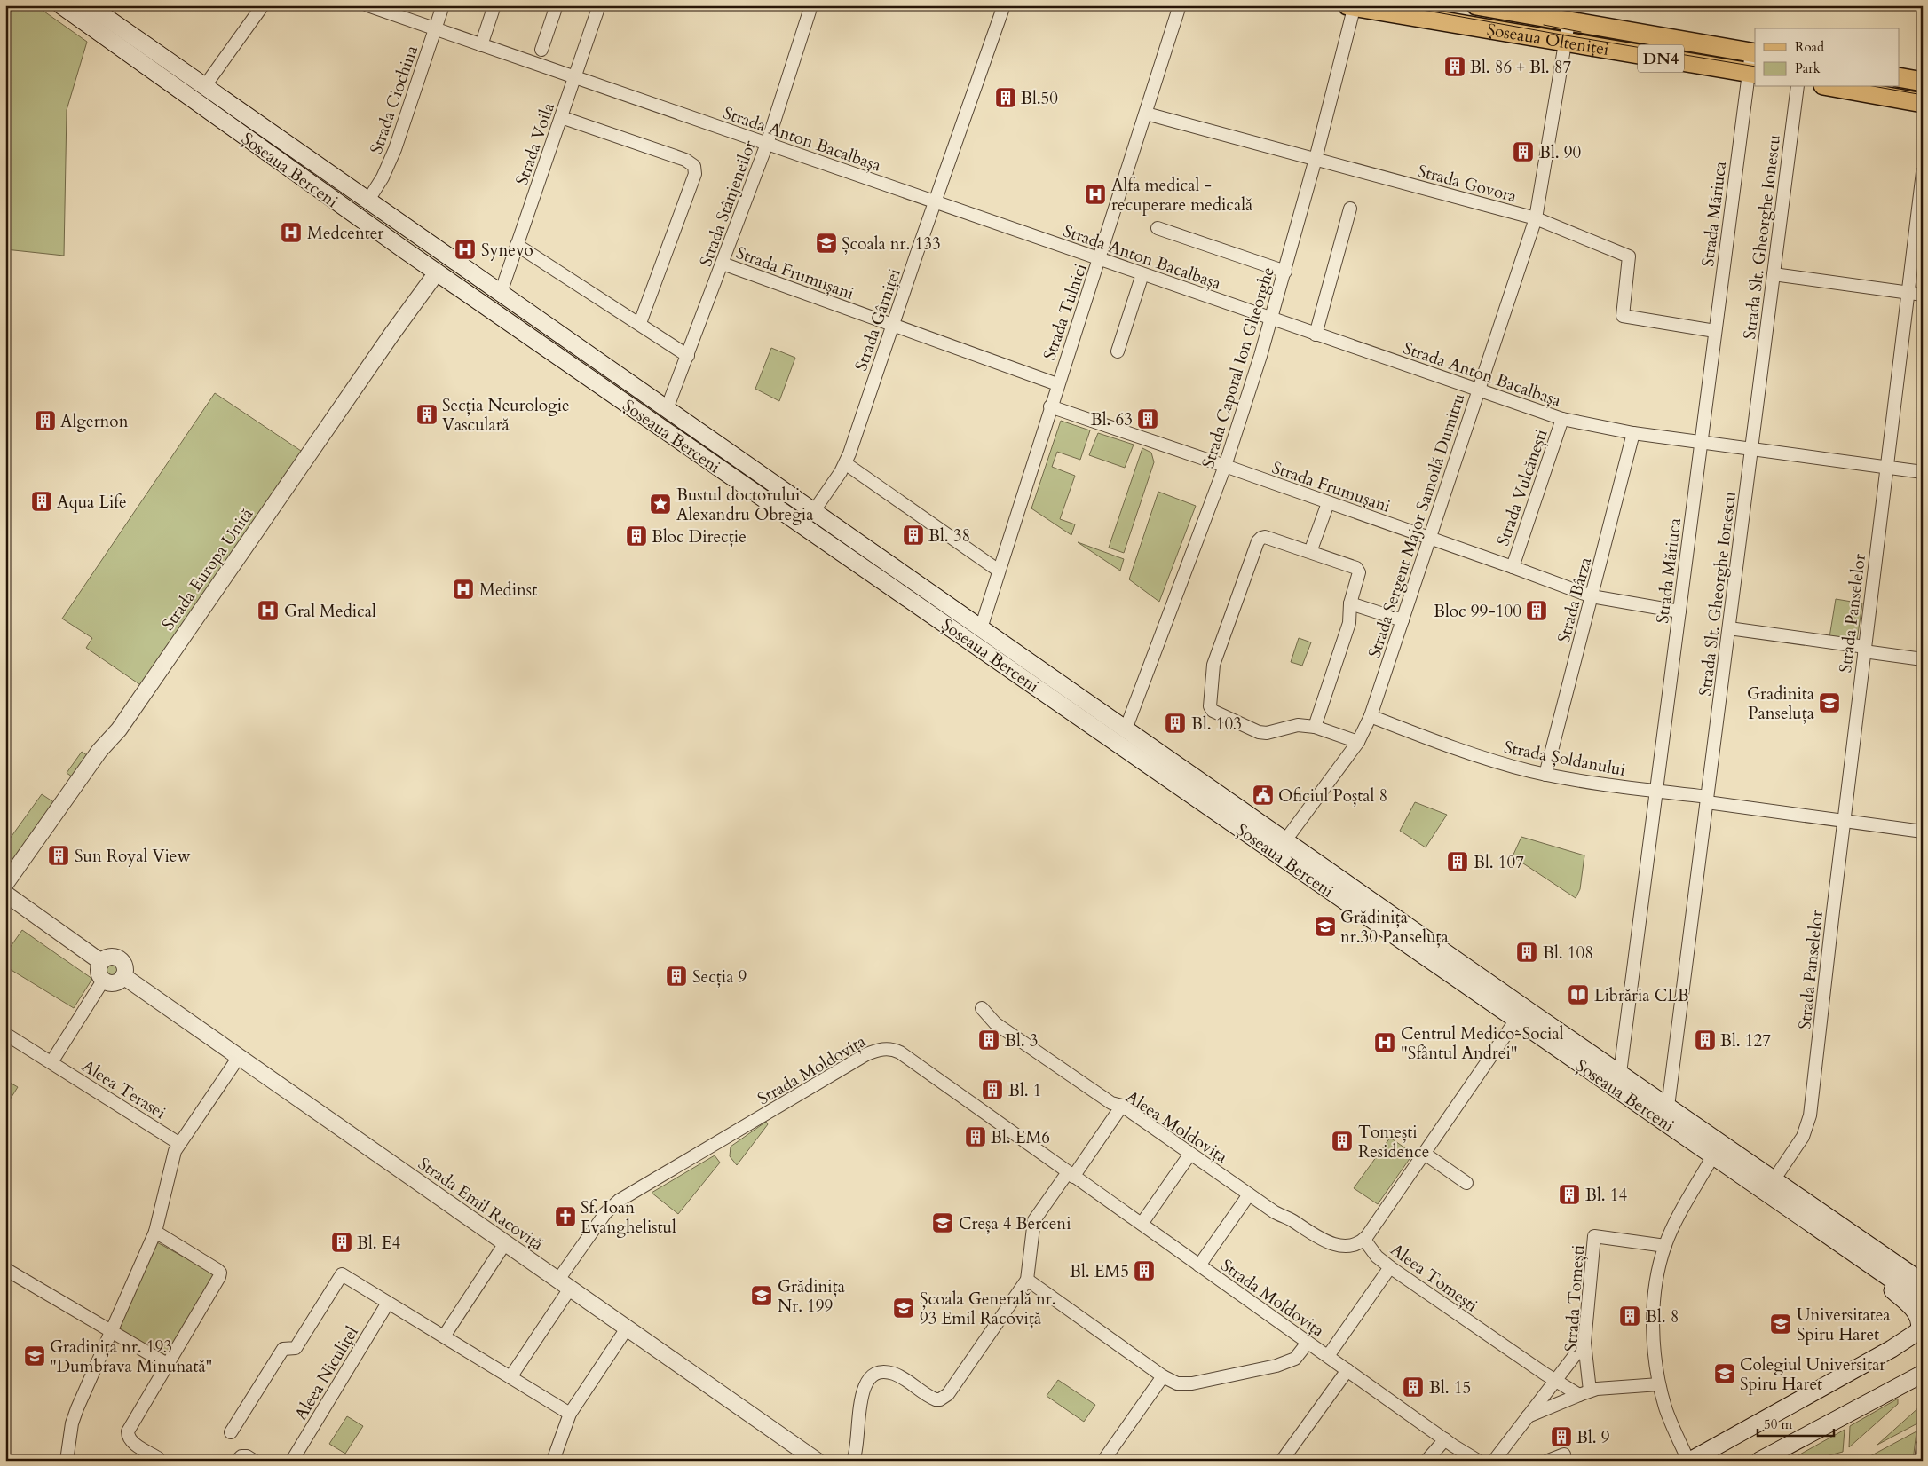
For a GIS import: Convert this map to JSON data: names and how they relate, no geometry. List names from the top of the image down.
{
  "streets": {
    "main road": ["Șoseaua Olteniței", "DN4", "Șoseaua Berceni"],
    "street": [
      "Strada Ciochina",
      "Strada Anton Bacalbașa",
      "Strada Voila",
      "Strada Govora",
      "Strada Stânjeneilor",
      "Strada Măriuca",
      "Strada Slt. Gheorghe Ionescu",
      "Strada Frumușani",
      "Strada Tulnici",
      "Strada Gârniței",
      "Strada Caporal Ion Gheorghe",
      "Strada Vulcănești",
      "Strada Sergent Major Samoilă Dumitru",
      "Strada Europa Unită",
      "Strada Bârza",
      "Strada Panselelor",
      "Strada Șoldanului",
      "Strada Moldovița",
      "Aleea Terasei",
      "Aleea Moldovița",
      "Strada Emil Racoviță",
      "Aleea Tomești",
      "Strada Tomești",
      "Aleea Niculițel"
    ]
  },
  "crossings": [
    ["Șoseaua Olteniței", "Strada Măriuca"],
    ["Șoseaua Olteniței", "Strada Caporal Ion Gheorghe"],
    ["Șoseaua Olteniței", "Strada Sergent Major Samoilă Dumitru"],
    ["Strada Ciochina", "Strada Anton Bacalbașa"],
    ["Strada Ciochina", "Șoseaua Berceni"],
    ["Strada Anton Bacalbașa", "Strada Voila"],
    ["Strada Anton Bacalbașa", "Strada Stânjeneilor"],
    ["Strada Anton Bacalbașa", "Strada Măriuca"],
    ["Strada Anton Bacalbașa", "Strada Slt. Gheorghe Ionescu"],
    ["Strada Anton Bacalbașa", "Strada Tulnici"],
    ["Strada Anton Bacalbașa", "Strada Gârniței"],
    ["Strada Anton Bacalbașa", "Strada Caporal Ion Gheorghe"],
    ["Strada Anton Bacalbașa", "Strada Vulcănești"],
    ["Strada Anton Bacalbașa", "Strada Sergent Major Samoilă Dumitru"],
    ["Strada Anton Bacalbașa", "Strada Bârza"],
    ["Strada Anton Bacalbașa", "Strada Panselelor"],
    ["Strada Voila", "Șoseaua Berceni"],
    ["Șoseaua Berceni", "Strada Stânjeneilor"],
    ["Șoseaua Berceni", "Strada Măriuca"],
    ["Șoseaua Berceni", "Strada Slt. Gheorghe Ionescu"],
    ["Șoseaua Berceni", "Strada Tulnici"],
    ["Șoseaua Berceni", "Strada Gârniței"],
    ["Șoseaua Berceni", "Strada Caporal Ion Gheorghe"],
    ["Șoseaua Berceni", "Strada Sergent Major Samoilă Dumitru"],
    ["Șoseaua Berceni", "Strada Europa Unită"],
    ["Șoseaua Berceni", "Strada Panselelor"],
    ["Strada Govora", "Strada Măriuca"],
    ["Strada Govora", "Strada Tulnici"],
    ["Strada Govora", "Strada Caporal Ion Gheorghe"],
    ["Strada Govora", "Strada Sergent Major Samoilă Dumitru"],
    ["Strada Stânjeneilor", "Strada Frumușani"],
    ["Strada Măriuca", "Strada Frumușani"],
    ["Strada Măriuca", "Strada Șoldanului"],
    ["Strada Slt. Gheorghe Ionescu", "Strada Șoldanului"],
    ["Strada Frumușani", "Strada Tulnici"],
    ["Strada Frumușani", "Strada Gârniței"],
    ["Strada Frumușani", "Strada Caporal Ion Gheorghe"],
    ["Strada Frumușani", "Strada Vulcănești"],
    ["Strada Frumușani", "Strada Sergent Major Samoilă Dumitru"],
    ["Strada Frumușani", "Strada Bârza"],
    ["Strada Sergent Major Samoilă Dumitru", "Strada Șoldanului"],
    ["Strada Bârza", "Strada Șoldanului"],
    ["Strada Panselelor", "Strada Șoldanului"],
    ["Strada Moldovița", "Aleea Moldovița"],
    ["Strada Moldovița", "Strada Emil Racoviță"],
    ["Strada Moldovița", "Aleea Tomești"],
    ["Aleea Moldovița", "Aleea Tomești"]
  ],
  "places": {
    "building": [
      "Bl. 86 + Bl. 87",
      "Bl.50",
      "Bl. 90",
      "Secția Neurologie Vasculară",
      "Bl. 63",
      "Algernon",
      "Aqua Life",
      "Bl. 38",
      "Bloc Direcție",
      "Bloc 99-100",
      "Bl. 103",
      "Sun Royal View",
      "Bl. 107",
      "Bl. 108",
      "Secția 9",
      "Bl. 3",
      "Bl. 127",
      "Bl. 1",
      "Bl. EM6",
      "Tomești Residence",
      "Bl. 14",
      "Bl. E4",
      "Bl. EM5",
      "Bl. 8",
      "Bl. 15",
      "Bl. 9"
    ],
    "hospital": [
      "Alfa medical - recuperare medicală",
      "Medcenter",
      "Synevo",
      "Medinst",
      "Gral Medical",
      "Centrul Medico-Social \"Sfântul Andrei\""
    ],
    "school or university": [
      "Școala nr. 133",
      "Gradinita Panseluța",
      "Grădinița nr.30 Panseluța",
      "Creșa 4 Berceni",
      "Grădinița Nr. 199",
      "Școala Generală nr. 93 Emil Racoviță",
      "Universitatea Spiru Haret",
      "Gradinița nr. 193 \"Dumbrava Minunată\"",
      "Colegiul Universitar Spiru Haret"
    ],
    "place": ["Bustul doctorului Alexandru Obregia"],
    "public building": ["Oficiul Poștal 8"],
    "library": ["Librăria CLB"],
    "church": ["Sf. Ioan Evanghelistul"]
  },
  "legend": ["Road", "Park"],
  "scale_bar": "50 m"
}
